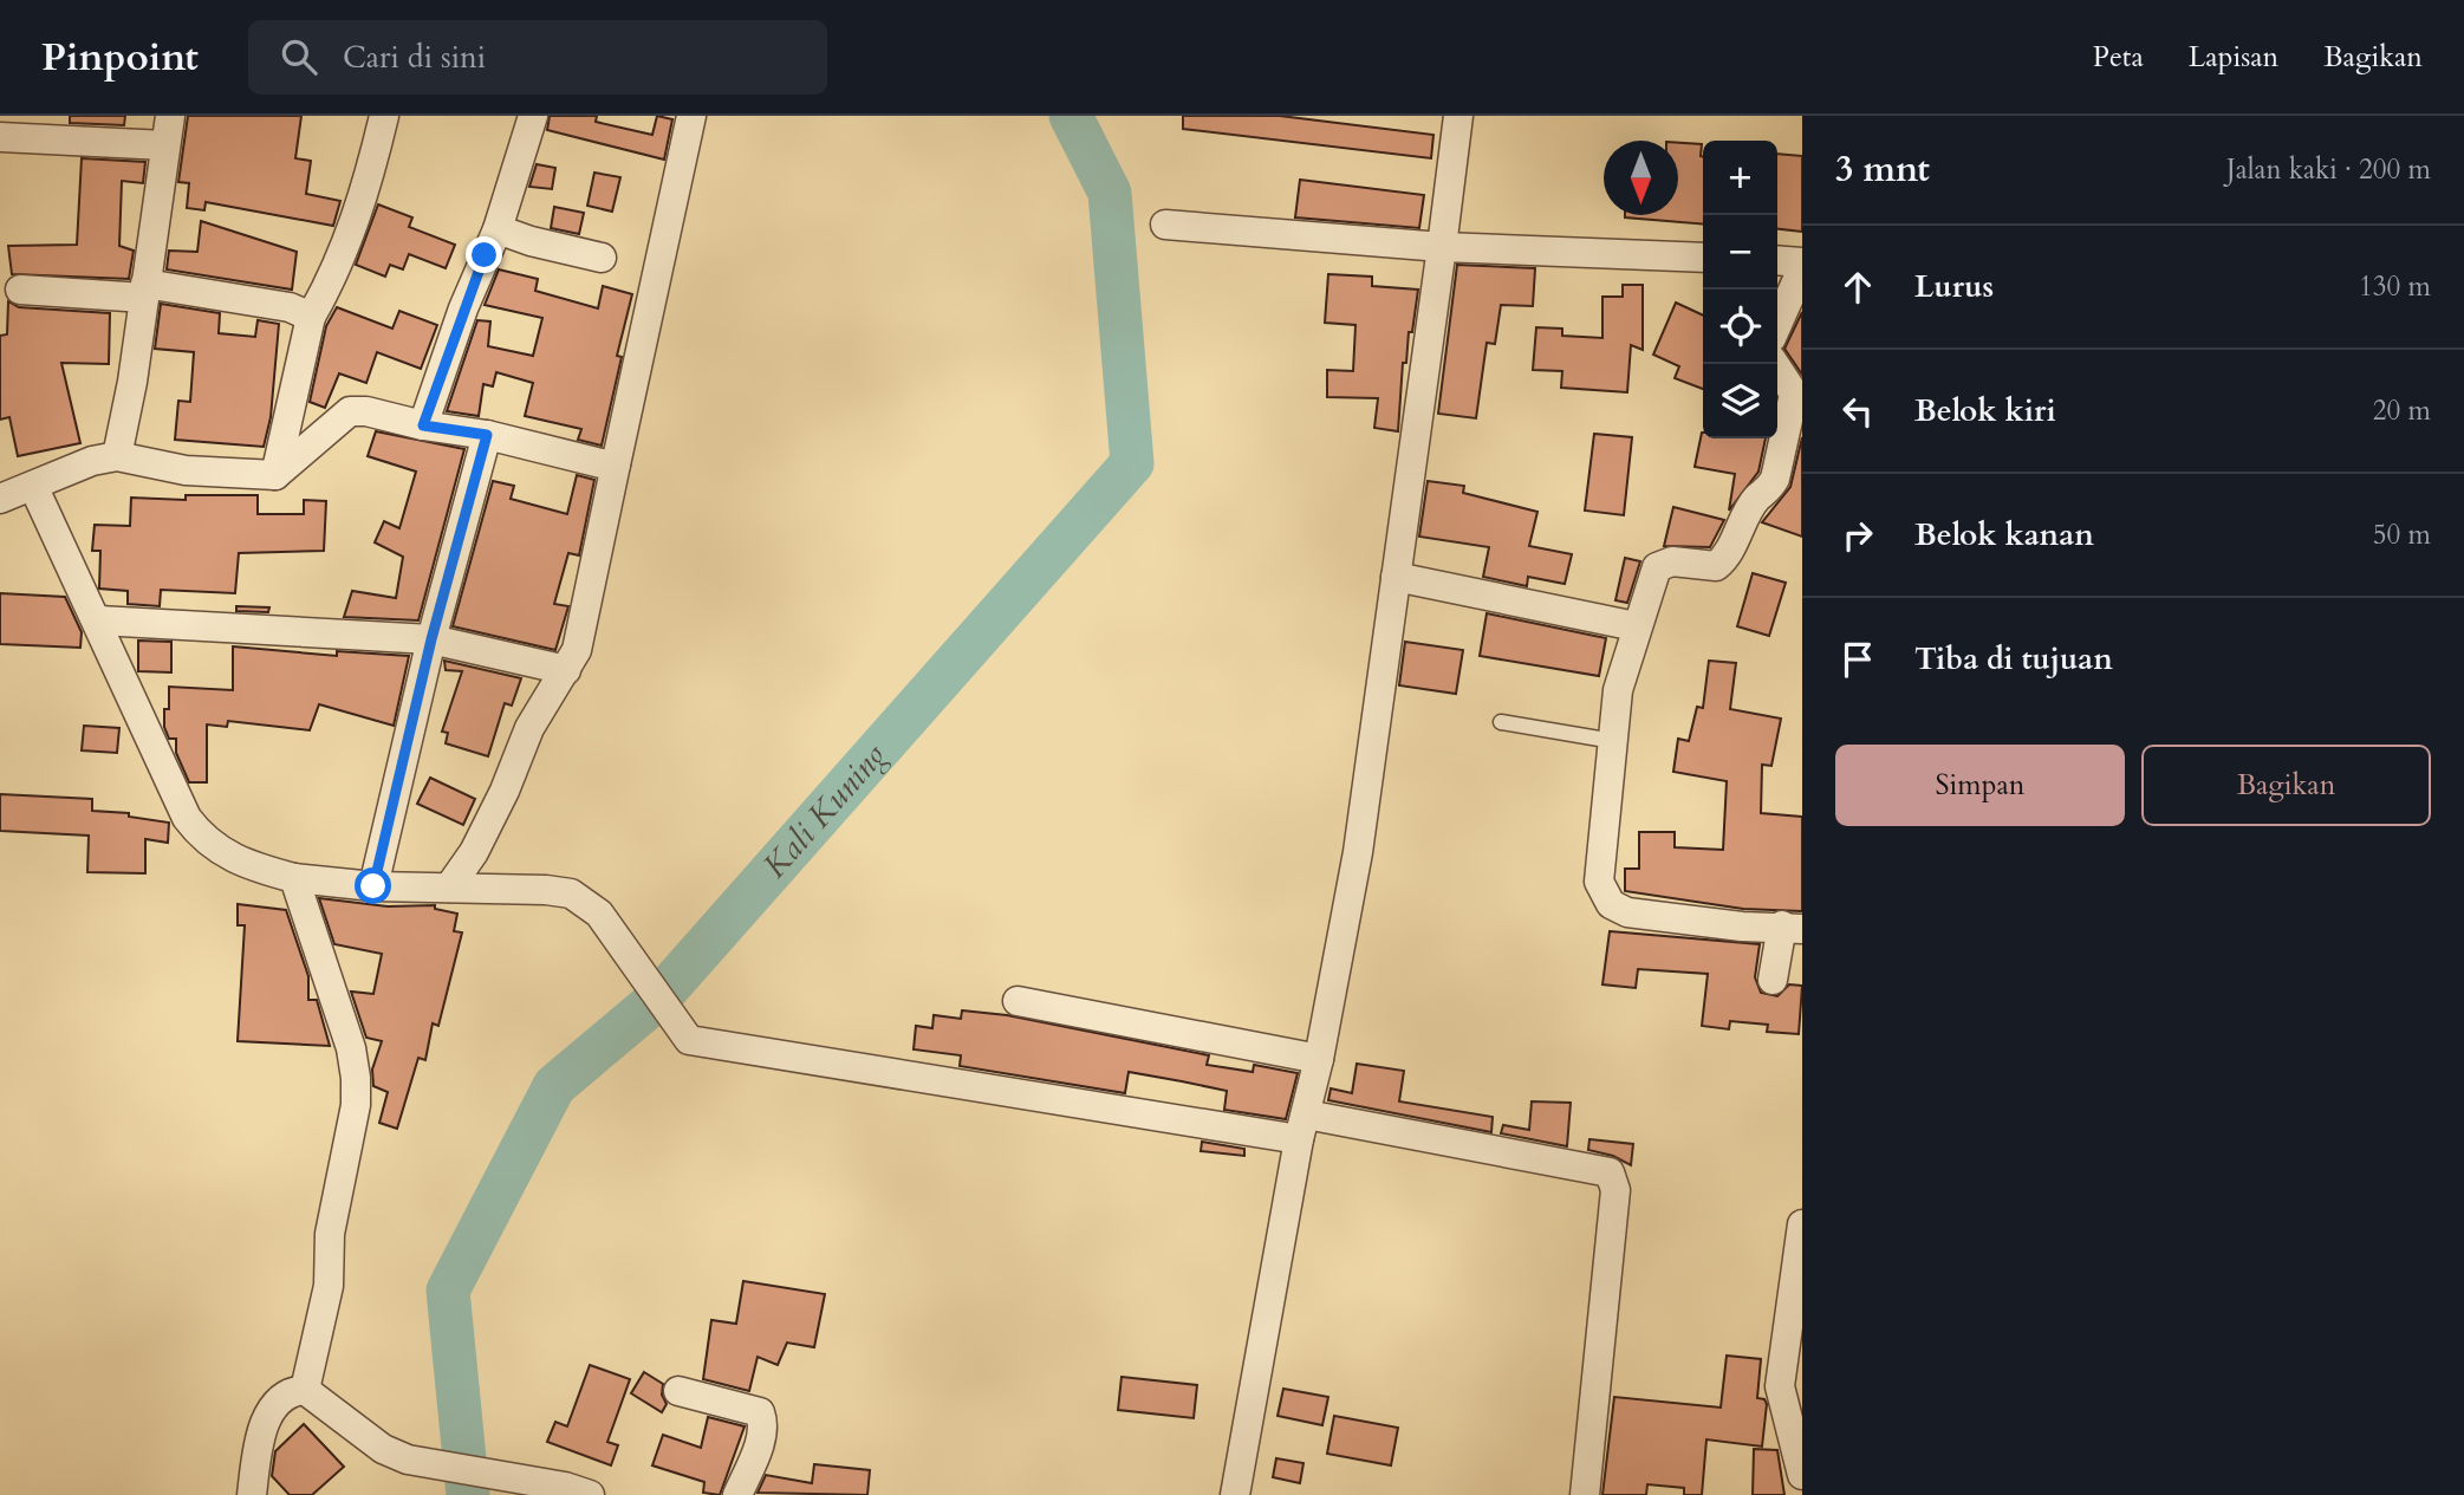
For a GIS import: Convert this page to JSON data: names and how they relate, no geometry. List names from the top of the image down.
{
  "water": ["Kali Kuning"],
  "north": "bottom",
  "page": {
    "header": "Pinpoint",
    "search": "Cari di sini",
    "nav": ["Peta", "Lapisan", "Bagikan"],
    "heading": ["3 mnt", "Jalan kaki · 200 m"],
    "map_buttons": ["+", "−"],
    "list": [
      ["Lurus", "130 m"],
      ["Belok kiri", "20 m"],
      ["Belok kanan", "50 m"],
      "Tiba di tujuan"
    ],
    "buttons": ["Simpan", "Bagikan"]
  }
}
